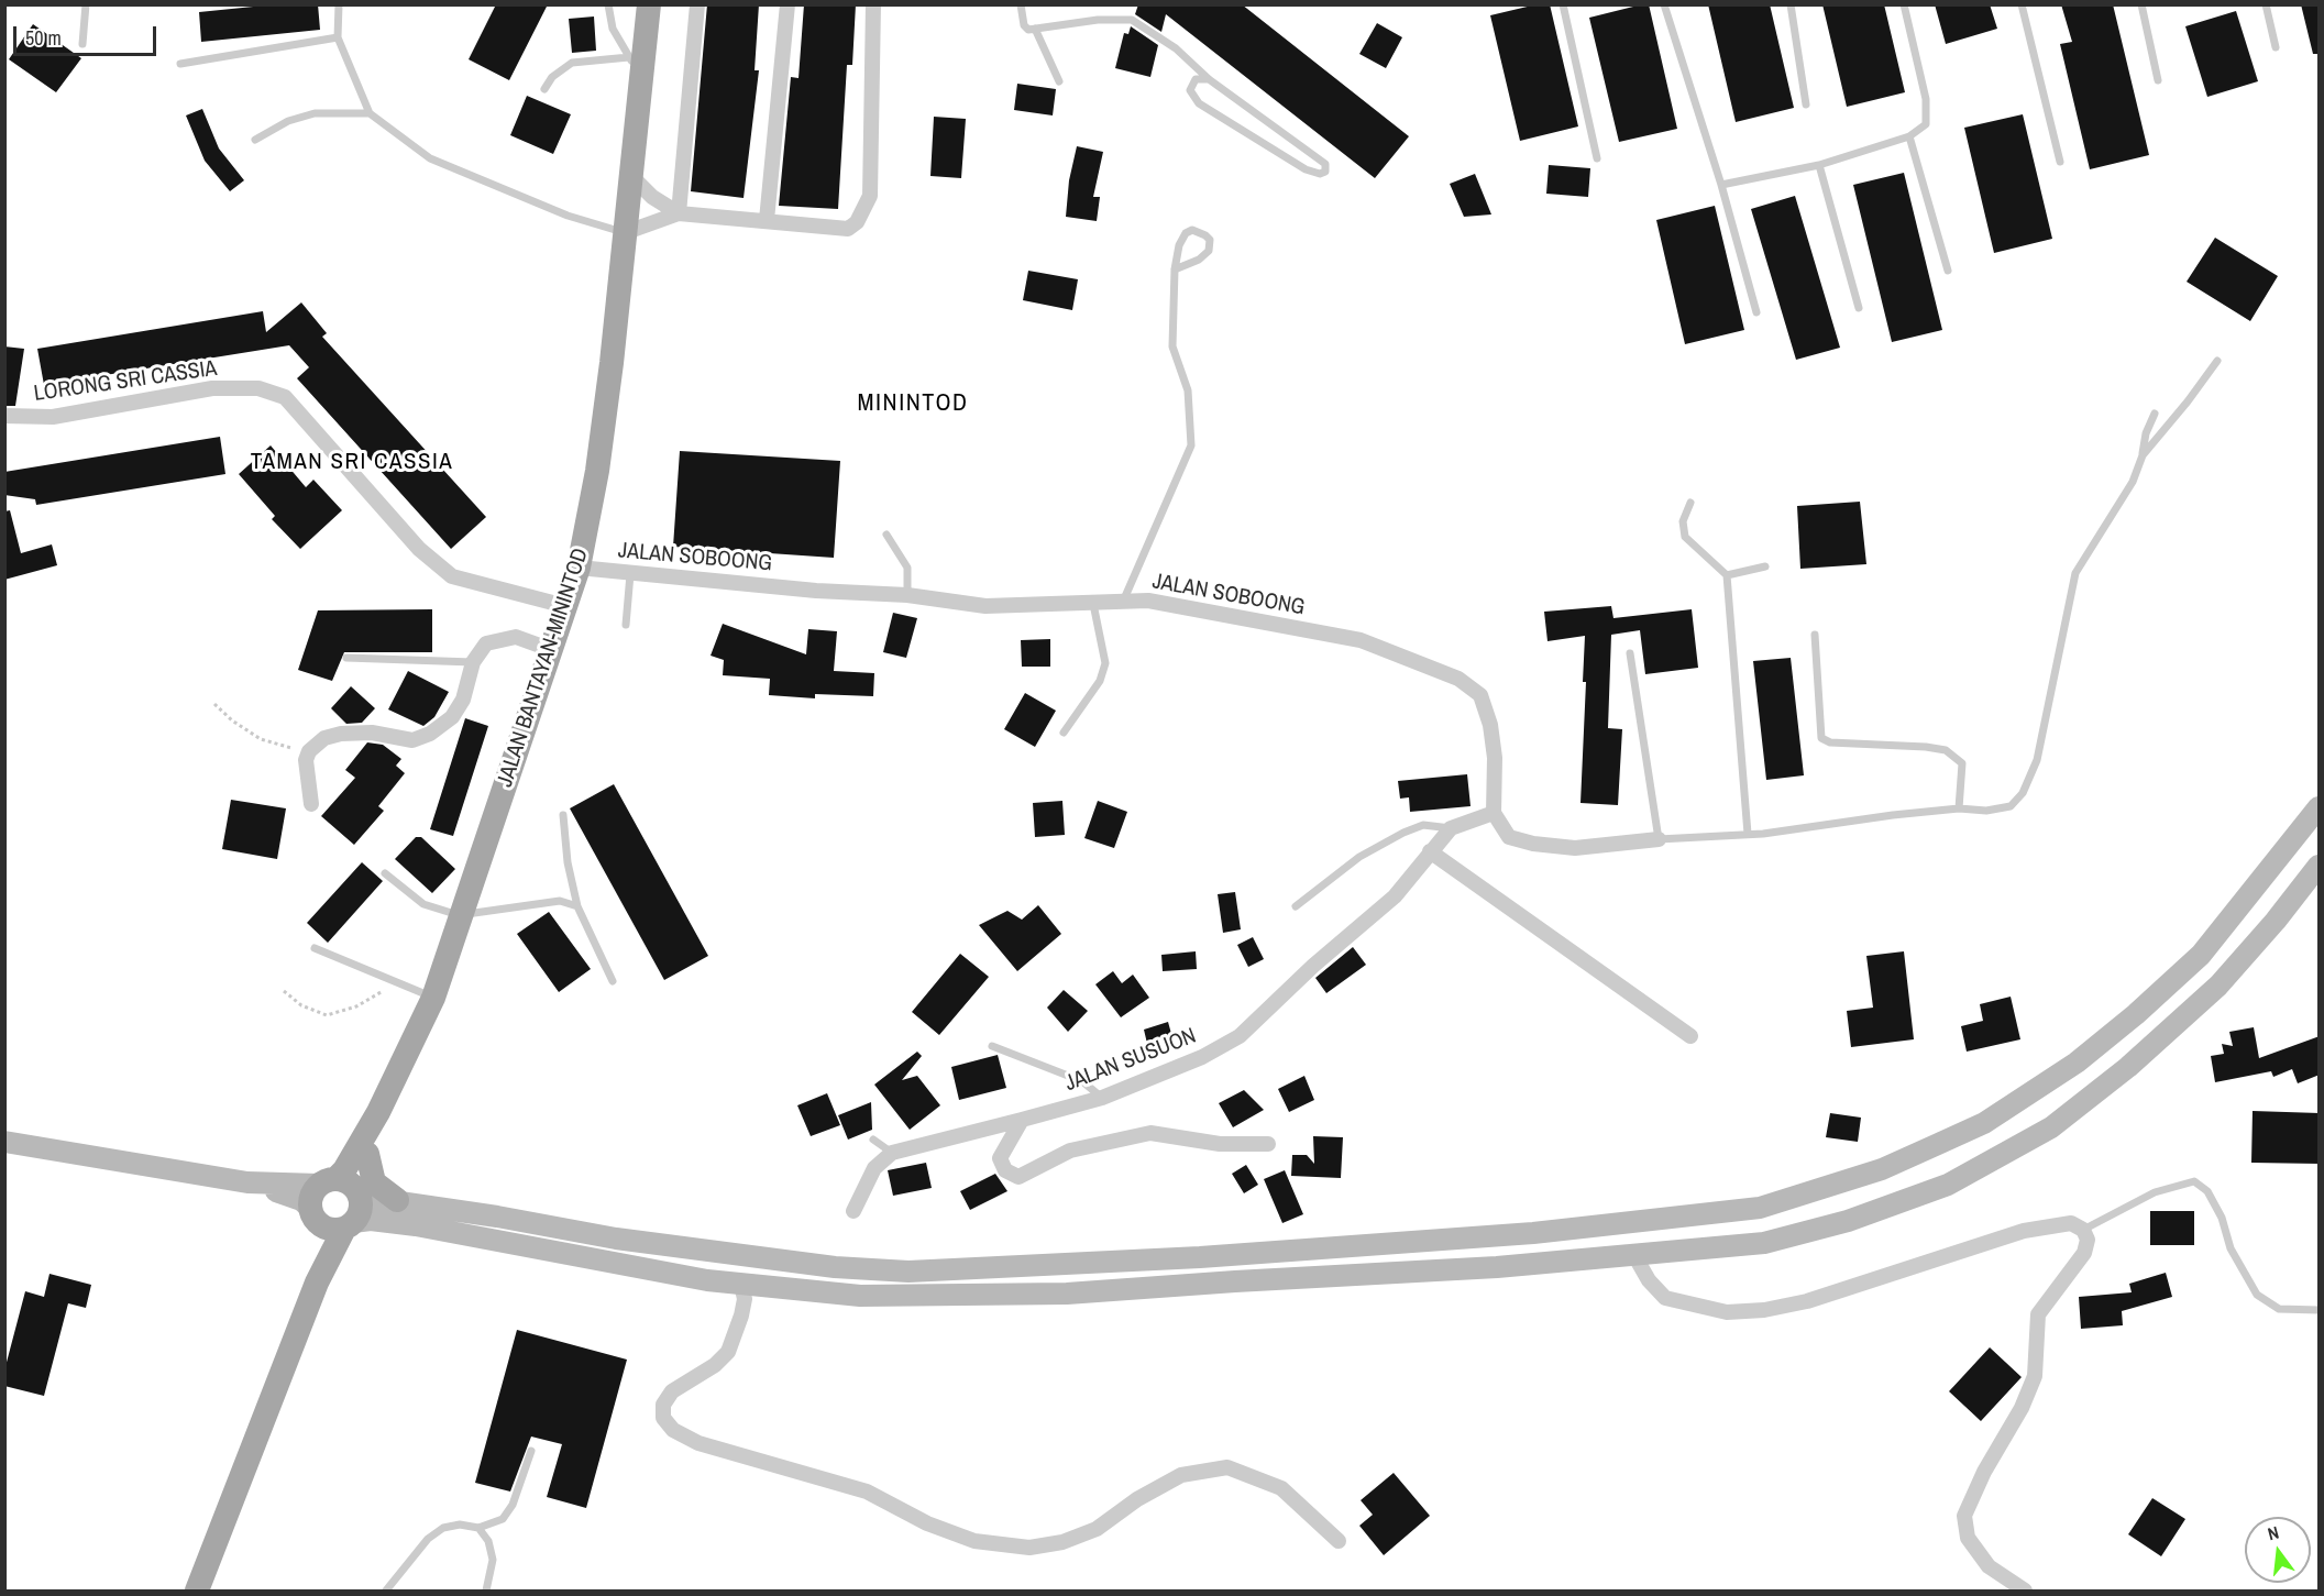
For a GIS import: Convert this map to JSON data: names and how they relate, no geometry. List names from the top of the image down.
{
  "streets": {
    "main road": ["JALAN BANTAYAN-MININTOD"],
    "street": ["LORONG SRI CASSIA", "JALAN SOBOONG", "JALAN SUSUON"]
  },
  "crossings": [
    ["LORONG SRI CASSIA", "JALAN BANTAYAN-MININTOD"],
    ["JALAN SOBOONG", "JALAN BANTAYAN-MININTOD"],
    ["JALAN SOBOONG", "JALAN SUSUON"]
  ],
  "districts": ["MININTOD", "TAMAN SRI CASSIA"],
  "scale_bar": "50 m",
  "north": "top"
}
